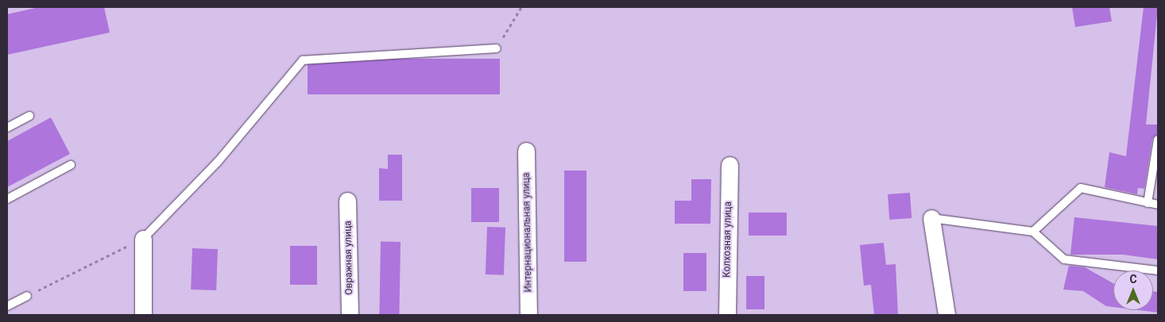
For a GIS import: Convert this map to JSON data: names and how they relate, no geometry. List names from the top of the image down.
{
  "streets": {
    "street": ["Интернациональная улица", "Колхозная улица", "Овражная улица"]
  },
  "north": "top"
}
